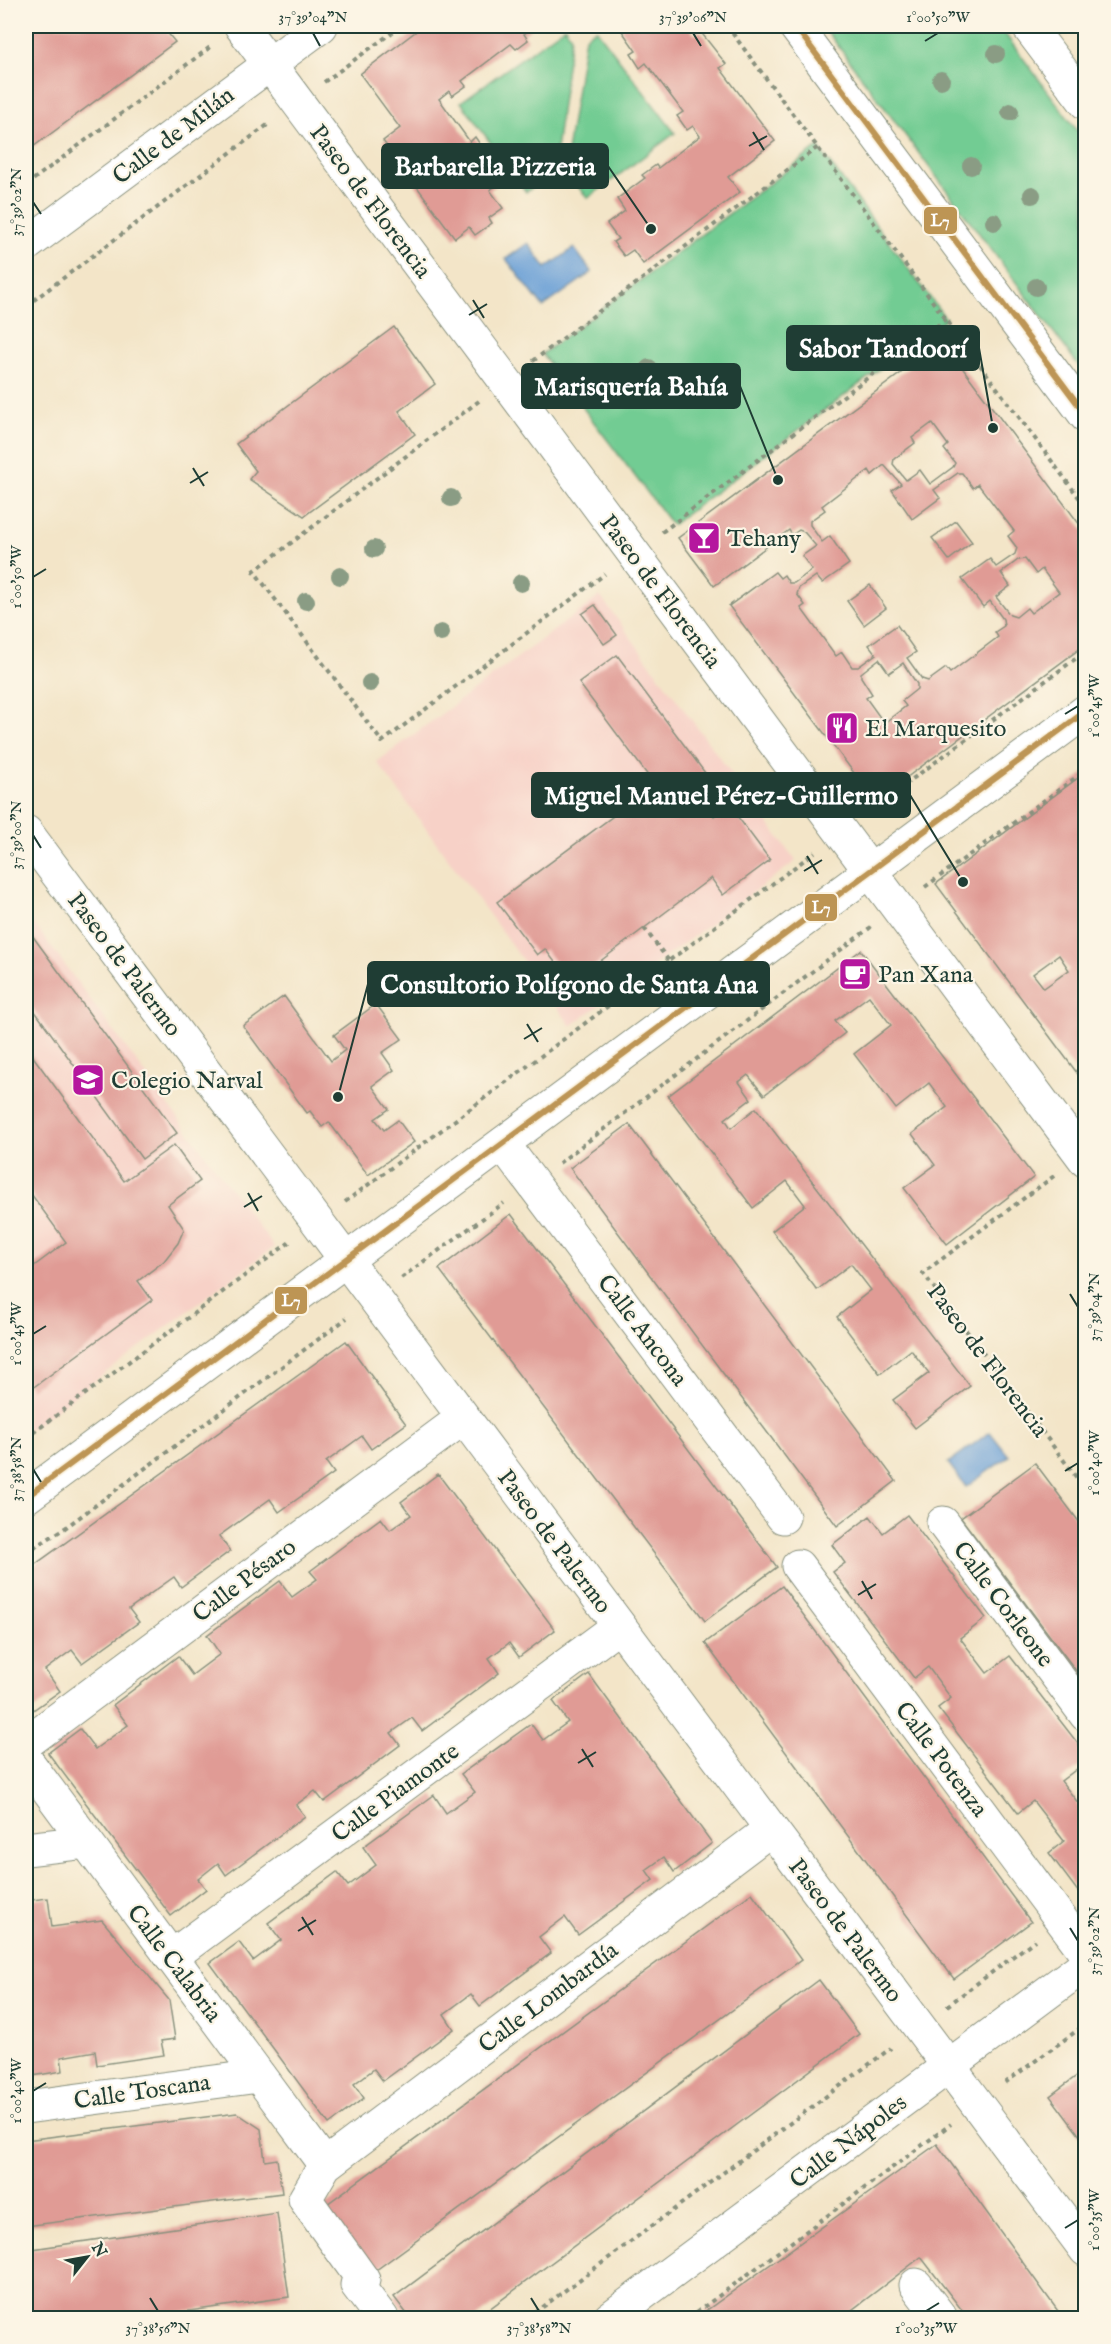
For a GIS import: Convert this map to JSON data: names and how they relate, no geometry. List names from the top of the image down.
{
  "streets": {
    "street": [
      "Calle de Milán",
      "Paseo de Florencia",
      "Paseo de Palermo",
      "Calle Ancona",
      "Calle Pésaro",
      "Calle Corleone",
      "Calle Potenza",
      "Calle Piamonte",
      "Calle Calabria",
      "Calle Lombardía",
      "Calle Toscana",
      "Calle Nápoles"
    ]
  },
  "crossings": [
    ["Calle de Milán", "Paseo de Florencia"],
    ["Paseo de Palermo", "Calle Pésaro"],
    ["Paseo de Palermo", "Calle Piamonte"],
    ["Paseo de Palermo", "Calle Lombardía"],
    ["Paseo de Palermo", "Calle Nápoles"],
    ["Calle Piamonte", "Calle Calabria"],
    ["Calle Calabria", "Calle Lombardía"],
    ["Calle Calabria", "Calle Toscana"]
  ],
  "places": {
    "other": [
      "Barbarella Pizzeria",
      "Sabor Tandoorí",
      "Marisquería Bahía",
      "Miguel Manuel Pérez-Guillermo",
      "Consultorio Polígono de Santa Ana"
    ],
    "bar": ["Tehany"],
    "restaurant": ["El Marquesito"],
    "cafe": ["Pan Xana"],
    "school or university": ["Colegio Narval"]
  },
  "lines": ["transit line L7"],
  "north": "top right",
  "coordinates": [
    "37°39'04\"N",
    "37°39'06\"N",
    "1°00'50\"W",
    "37°39'02\"N",
    "1°00'45\"W",
    "37°39'00\"N",
    "1°00'40\"W",
    "37°38'58\"N",
    "1°00'35\"W",
    "37°38'56\"N"
  ]
}
